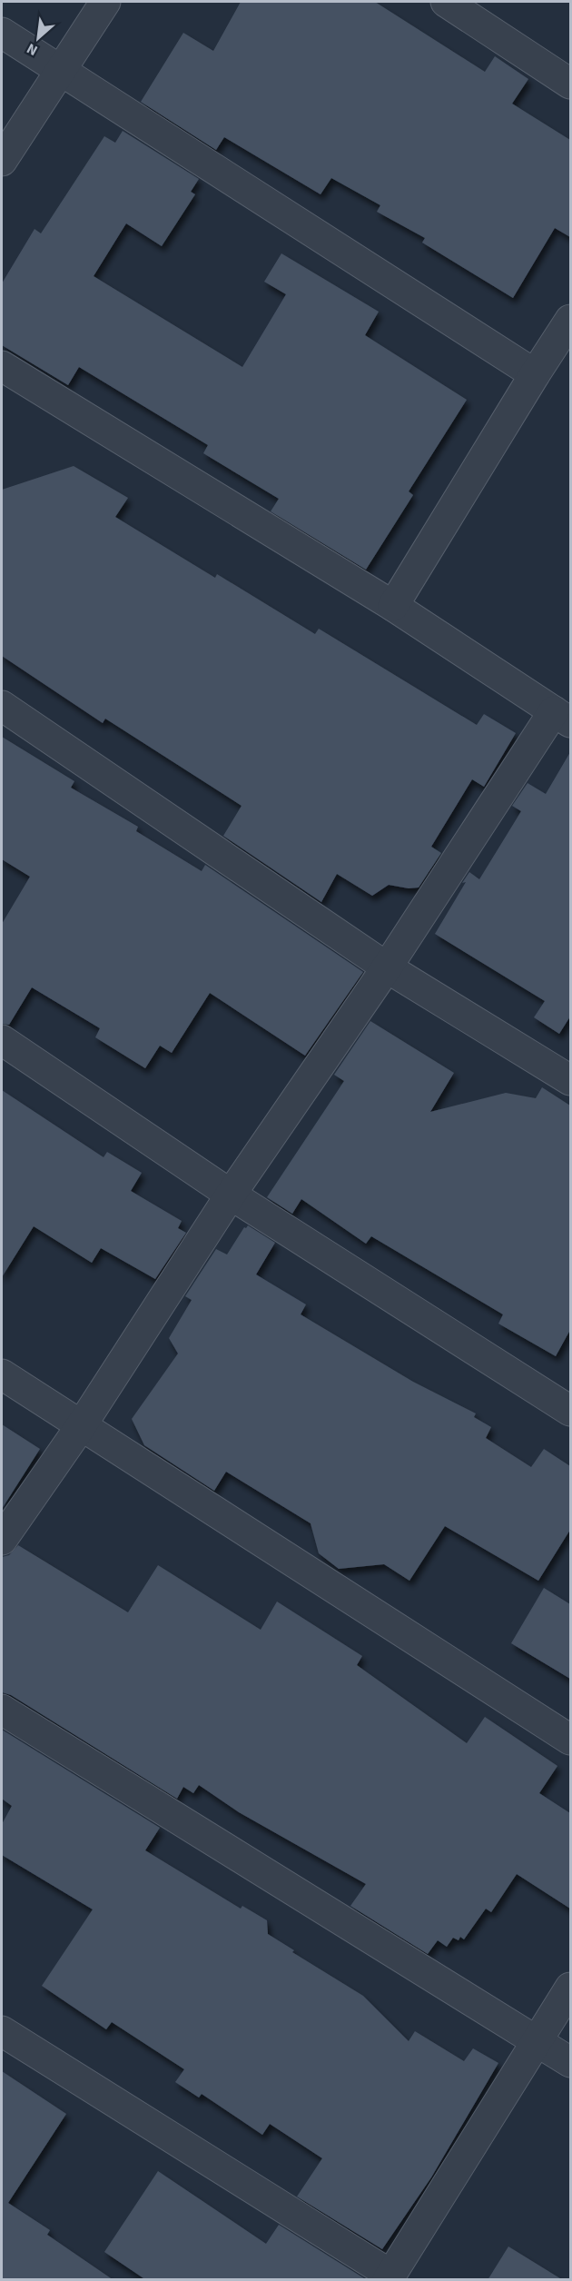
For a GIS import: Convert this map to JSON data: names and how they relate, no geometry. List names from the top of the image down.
{
  "north": "bottom left"
}
